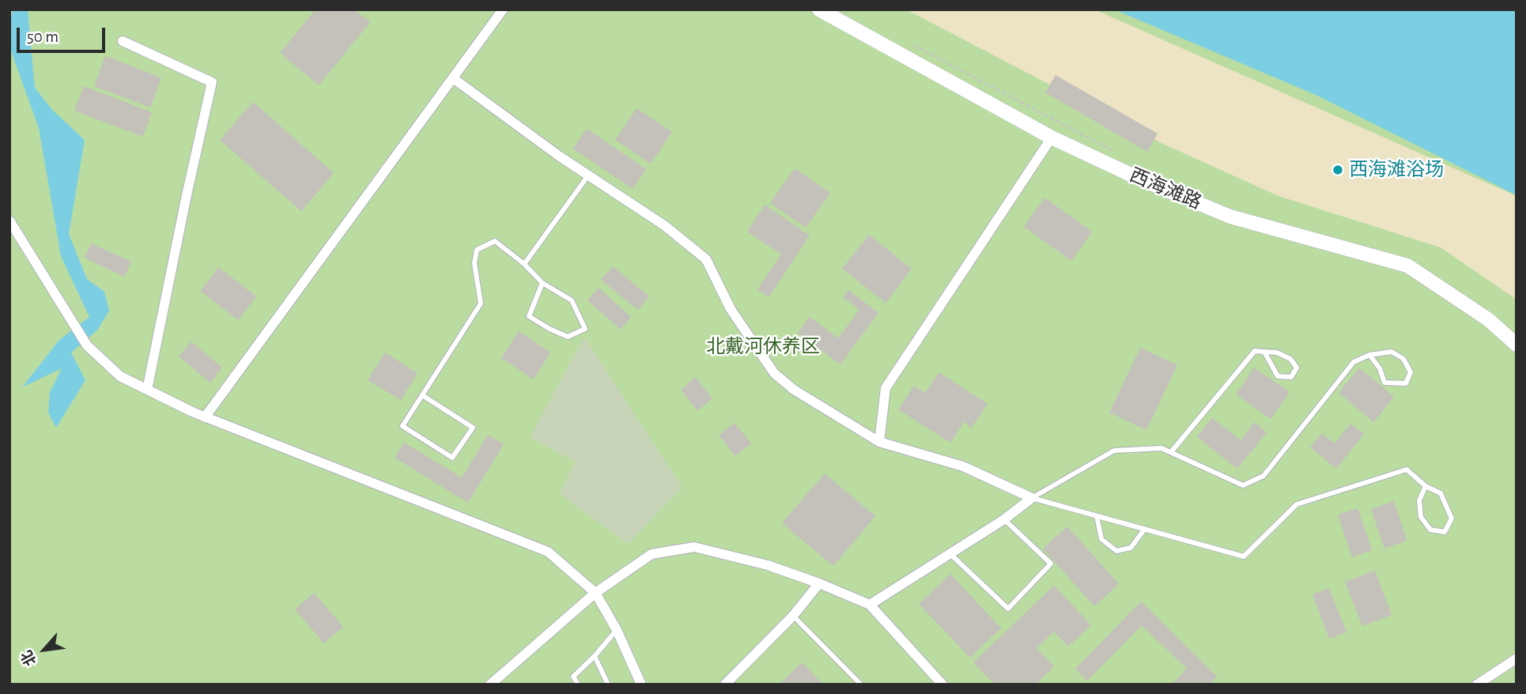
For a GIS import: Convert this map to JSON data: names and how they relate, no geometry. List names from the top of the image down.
{
  "streets": {
    "main road": ["西海滩路"]
  },
  "parks": ["北戴河休养区"],
  "places": ["西海滩浴场"],
  "scale_bar": "50 m",
  "north": "bottom left"
}
